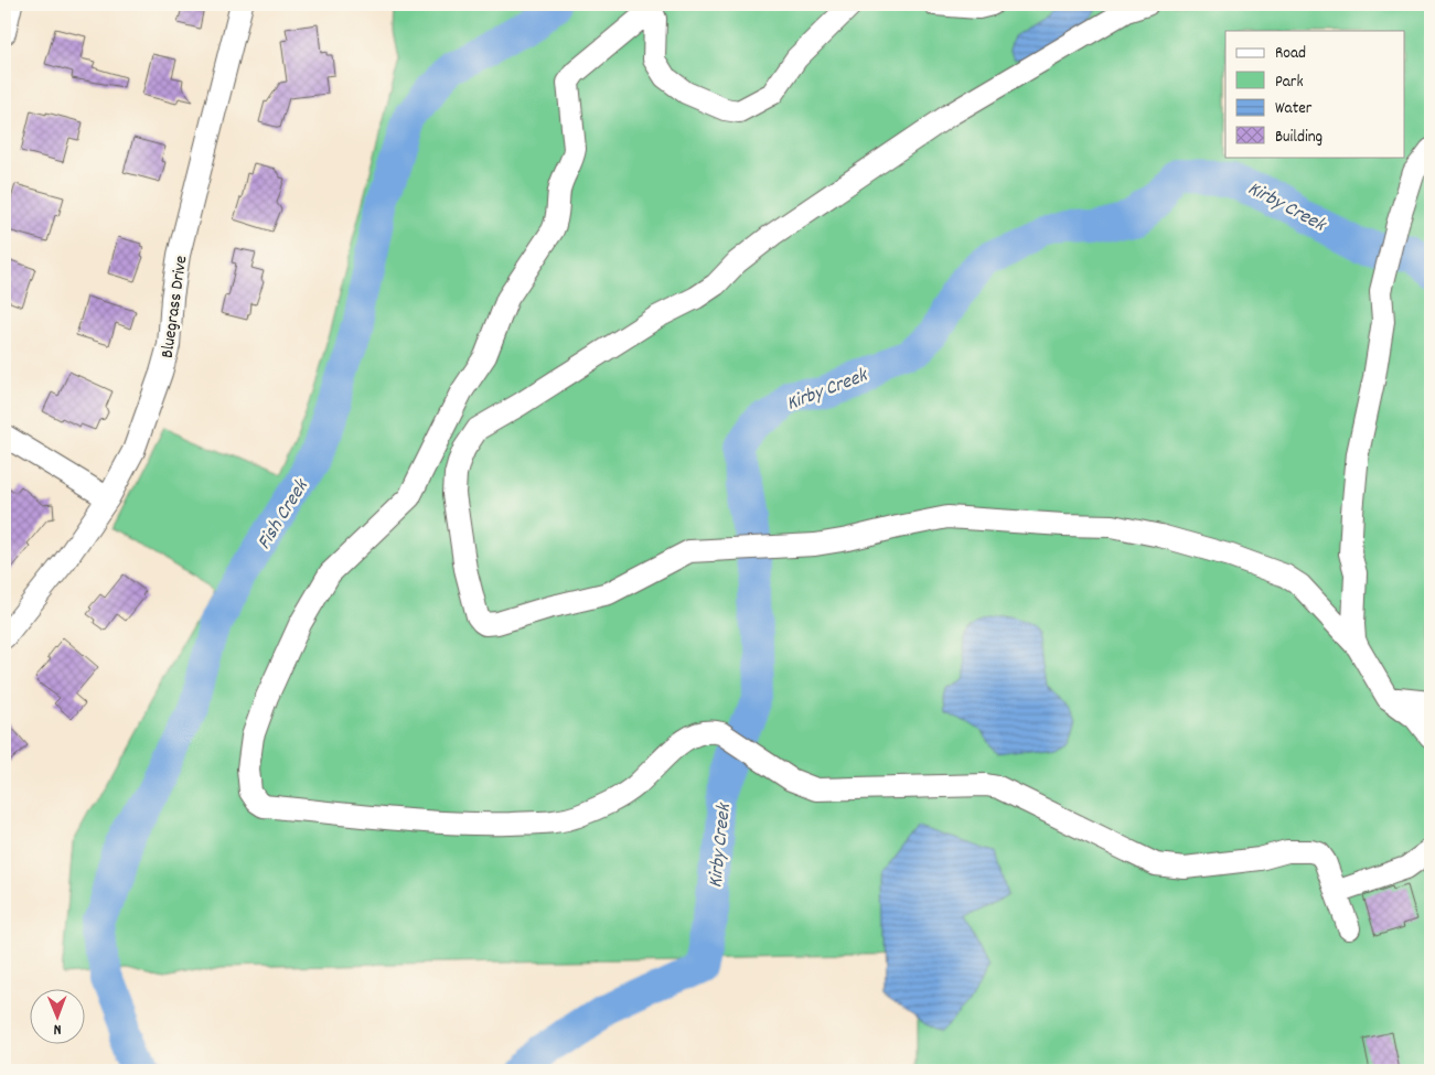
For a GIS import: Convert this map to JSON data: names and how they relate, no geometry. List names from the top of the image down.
{
  "streets": {
    "street": ["Bluegrass Drive"]
  },
  "water": ["Kirby Creek", "Fish Creek"],
  "legend": [
    "Road",
    "Park",
    "Water",
    "Building"
  ],
  "north": "bottom"
}
